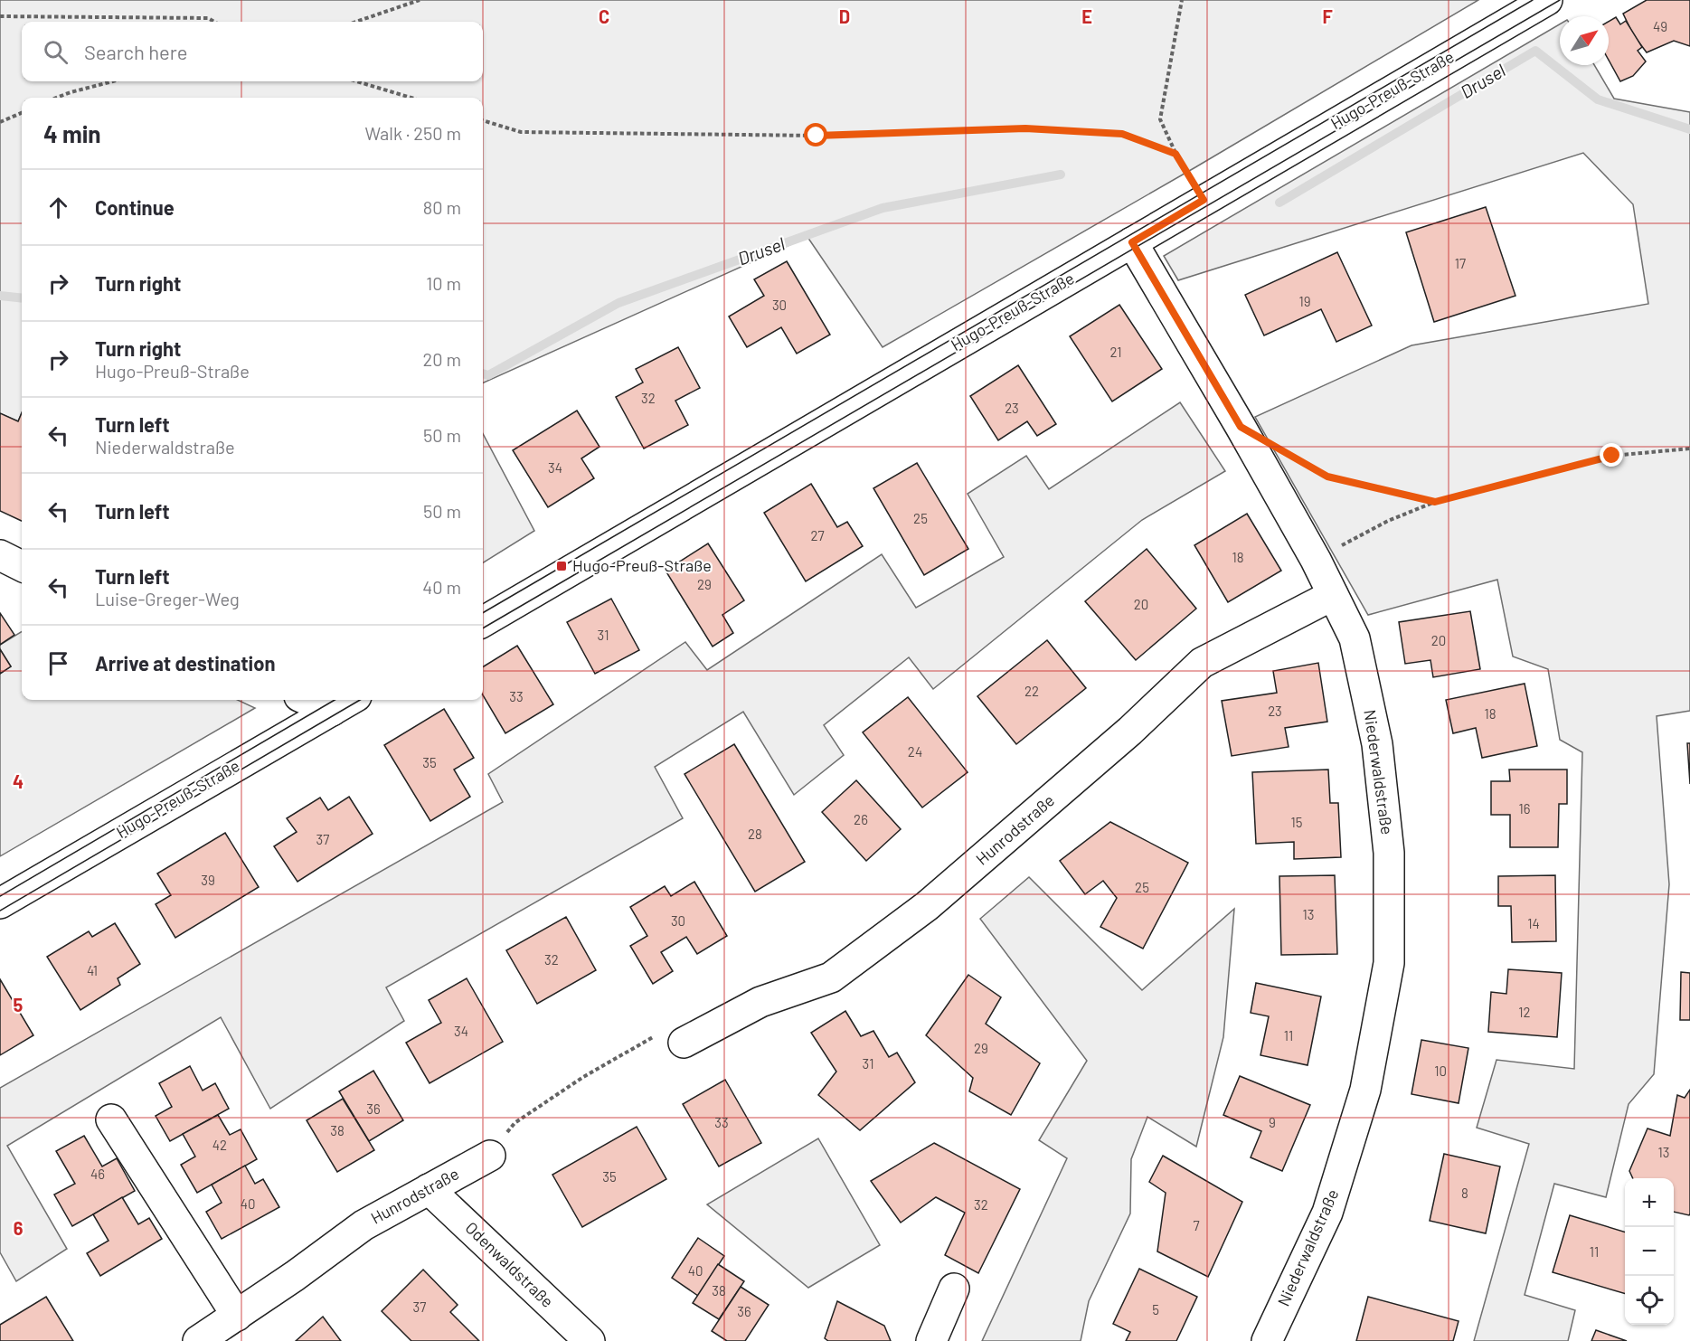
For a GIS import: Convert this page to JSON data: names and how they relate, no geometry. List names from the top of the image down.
{
  "streets": {
    "street": [
      "Hugo-Preuß-Straße",
      "Niederwaldstraße",
      "Hunrodstraße",
      "Odenwaldstraße"
    ]
  },
  "crossings": [
    ["Hugo-Preuß-Straße", "Niederwaldstraße"],
    ["Niederwaldstraße", "Hunrodstraße"],
    ["Hunrodstraße", "Odenwaldstraße"]
  ],
  "water": ["Drusel"],
  "places": {
    "transit": ["Hugo-Preuß-Straße"]
  },
  "house_numbers": [
    "49",
    "17",
    "19",
    "30",
    "21",
    "32",
    "23",
    "34",
    "25",
    "27",
    "18",
    "29",
    "20",
    "31",
    "20",
    "22",
    "33",
    "23",
    "18",
    "24",
    "35",
    "16",
    "26",
    "15",
    "28",
    "37",
    "39",
    "25",
    "13",
    "30",
    "14",
    "32",
    "41",
    "12",
    "34",
    "11",
    "29",
    "31",
    "10",
    "36",
    "33",
    "9",
    "38",
    "42",
    "13",
    "46",
    "35",
    "8",
    "40",
    "32",
    "7",
    "11",
    "40",
    "38",
    "37",
    "5",
    "36"
  ],
  "north": "top right",
  "page": {
    "search": "Search here",
    "heading": ["4 min", "Walk · 250 m"],
    "list": [
      ["Continue", "80 m"],
      ["Turn right", "10 m"],
      ["Turn right", "Hugo-Preuß-Straße", "20 m"],
      ["Turn left", "Niederwaldstraße", "50 m"],
      ["Turn left", "50 m"],
      ["Turn left", "Luise-Greger-Weg", "40 m"],
      "Arrive at destination"
    ],
    "map_buttons": ["+", "−"]
  },
  "grid": {
    "columns": [
      "C",
      "D",
      "E",
      "F"
    ],
    "rows": ["4", "5", "6"]
  }
}
